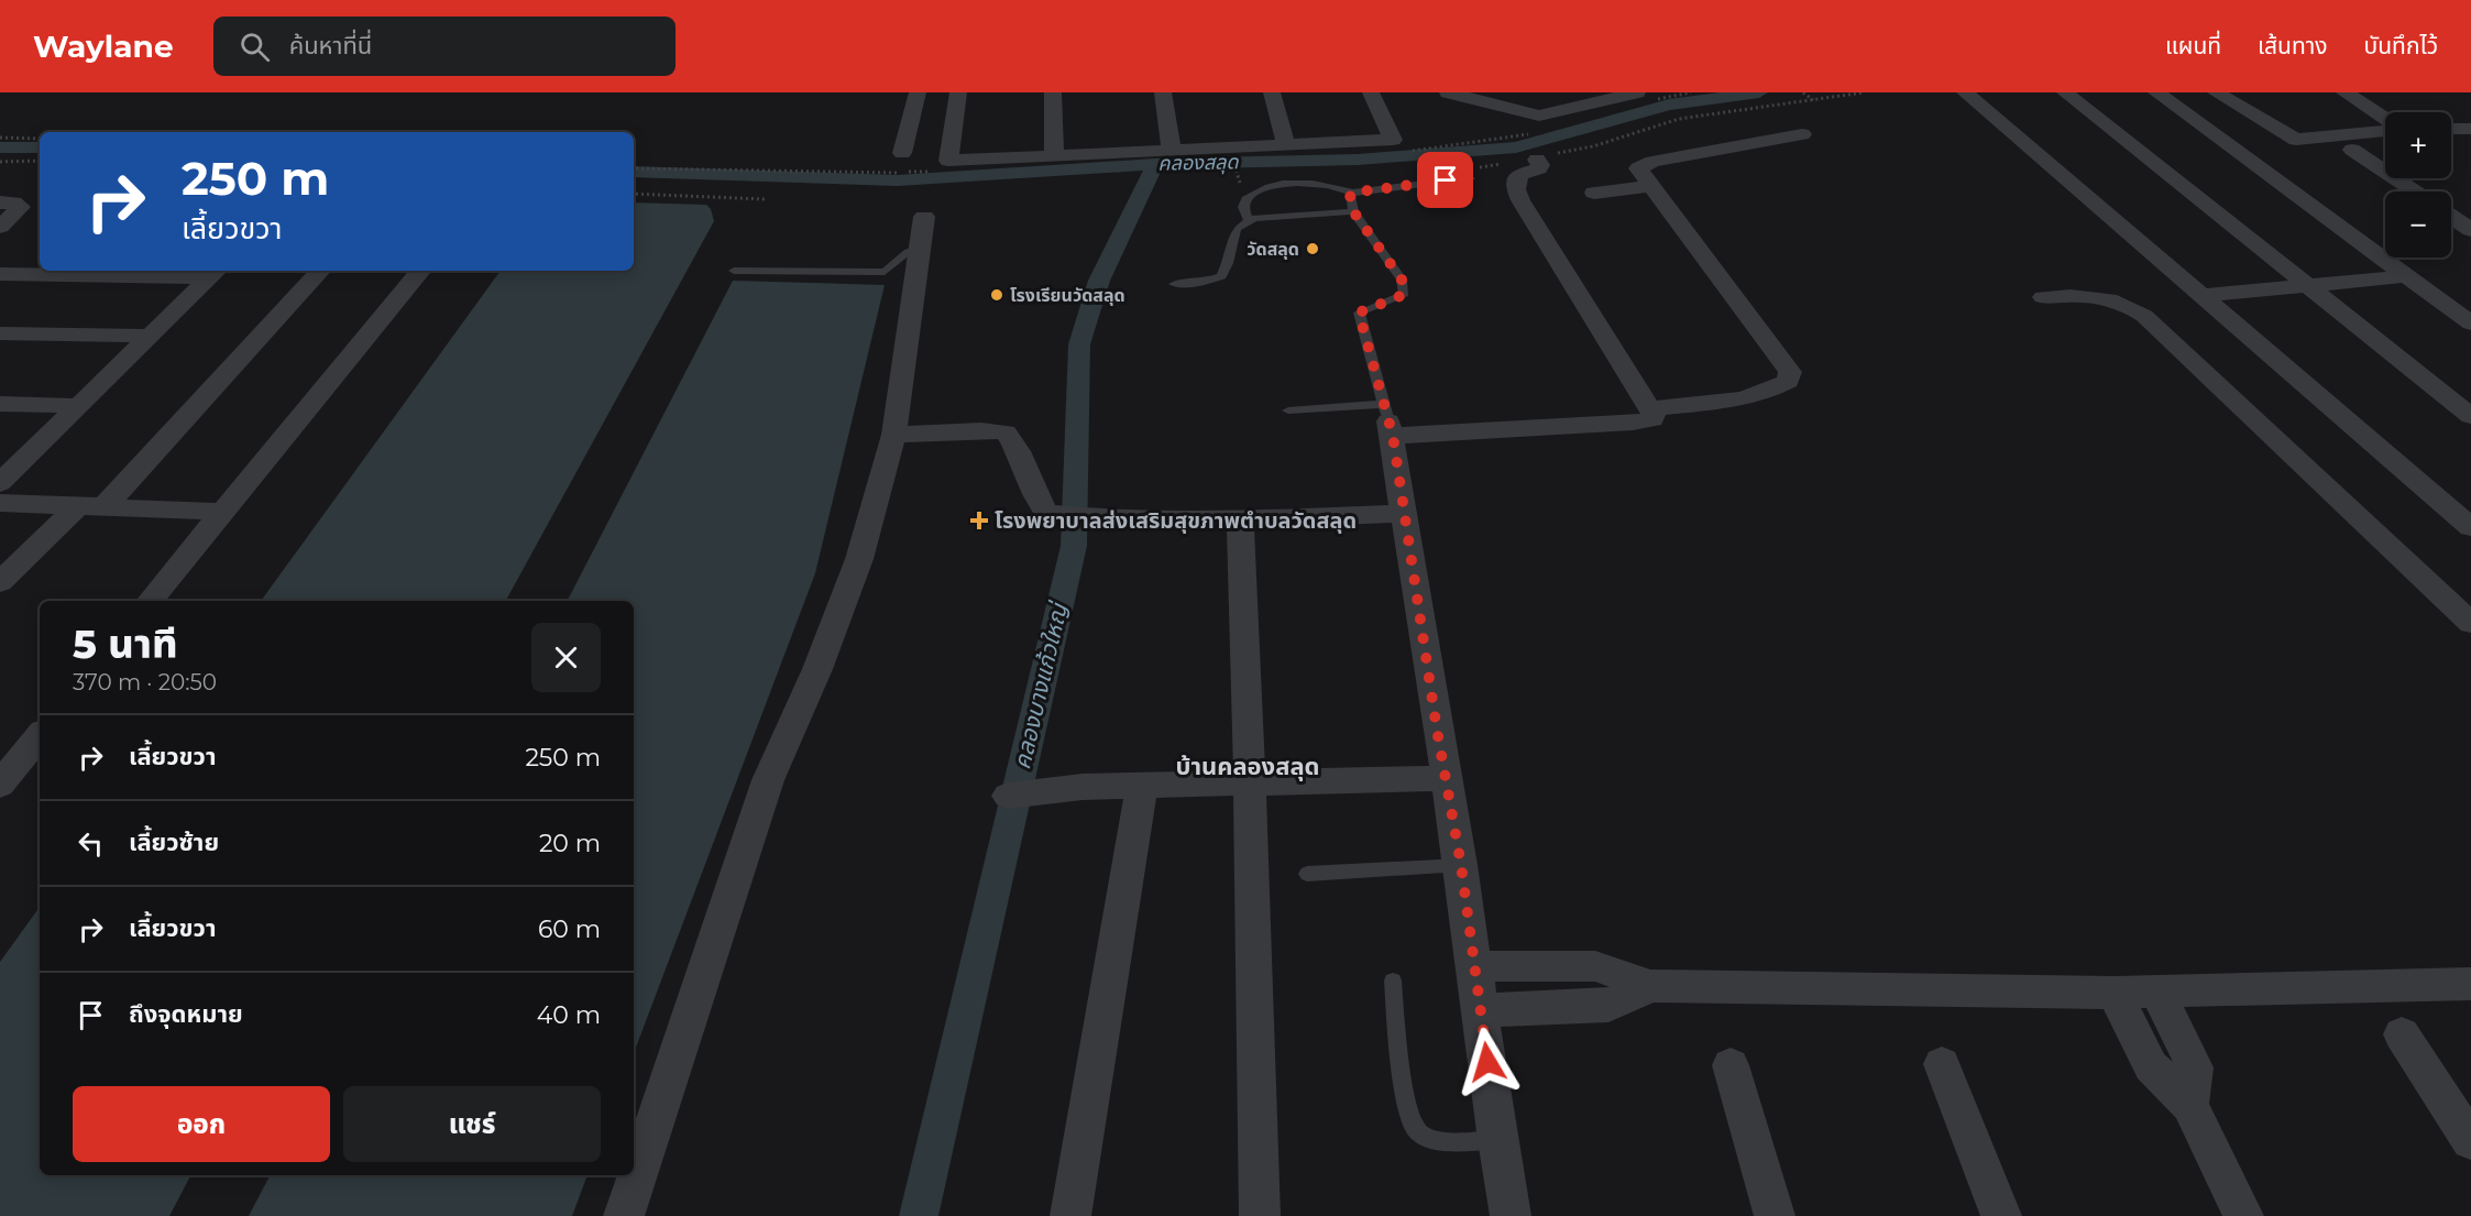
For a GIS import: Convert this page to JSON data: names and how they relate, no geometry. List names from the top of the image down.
{
  "districts": ["บ้านคลองสลุด"],
  "water": ["คลองสลุด", "คลองบางแก้วใหญ่"],
  "places": {
    "other": ["วัดสลุด", "โรงเรียนวัดสลุด"],
    "health": ["โรงพยาบาลส่งเสริมสุขภาพตำบลวัดสลุด"]
  },
  "page": {
    "header": "Waylane",
    "search": "ค้นหาที่นี่",
    "nav": ["แผนที่", "เส้นทาง", "บันทึกไว้"],
    "map_buttons": ["+", "−"],
    "turn": ["250 m", "เลี้ยวขวา"],
    "heading": ["5 นาที", "370 m · 20:50"],
    "list": [
      {
        "name": "เลี้ยวขวา",
        "value": "250 m"
      },
      {
        "name": "เลี้ยวซ้าย",
        "value": "20 m"
      },
      {
        "name": "เลี้ยวขวา",
        "value": "60 m"
      },
      {
        "name": "ถึงจุดหมาย",
        "value": "40 m"
      }
    ],
    "buttons": ["ออก", "แชร์"]
  }
}
